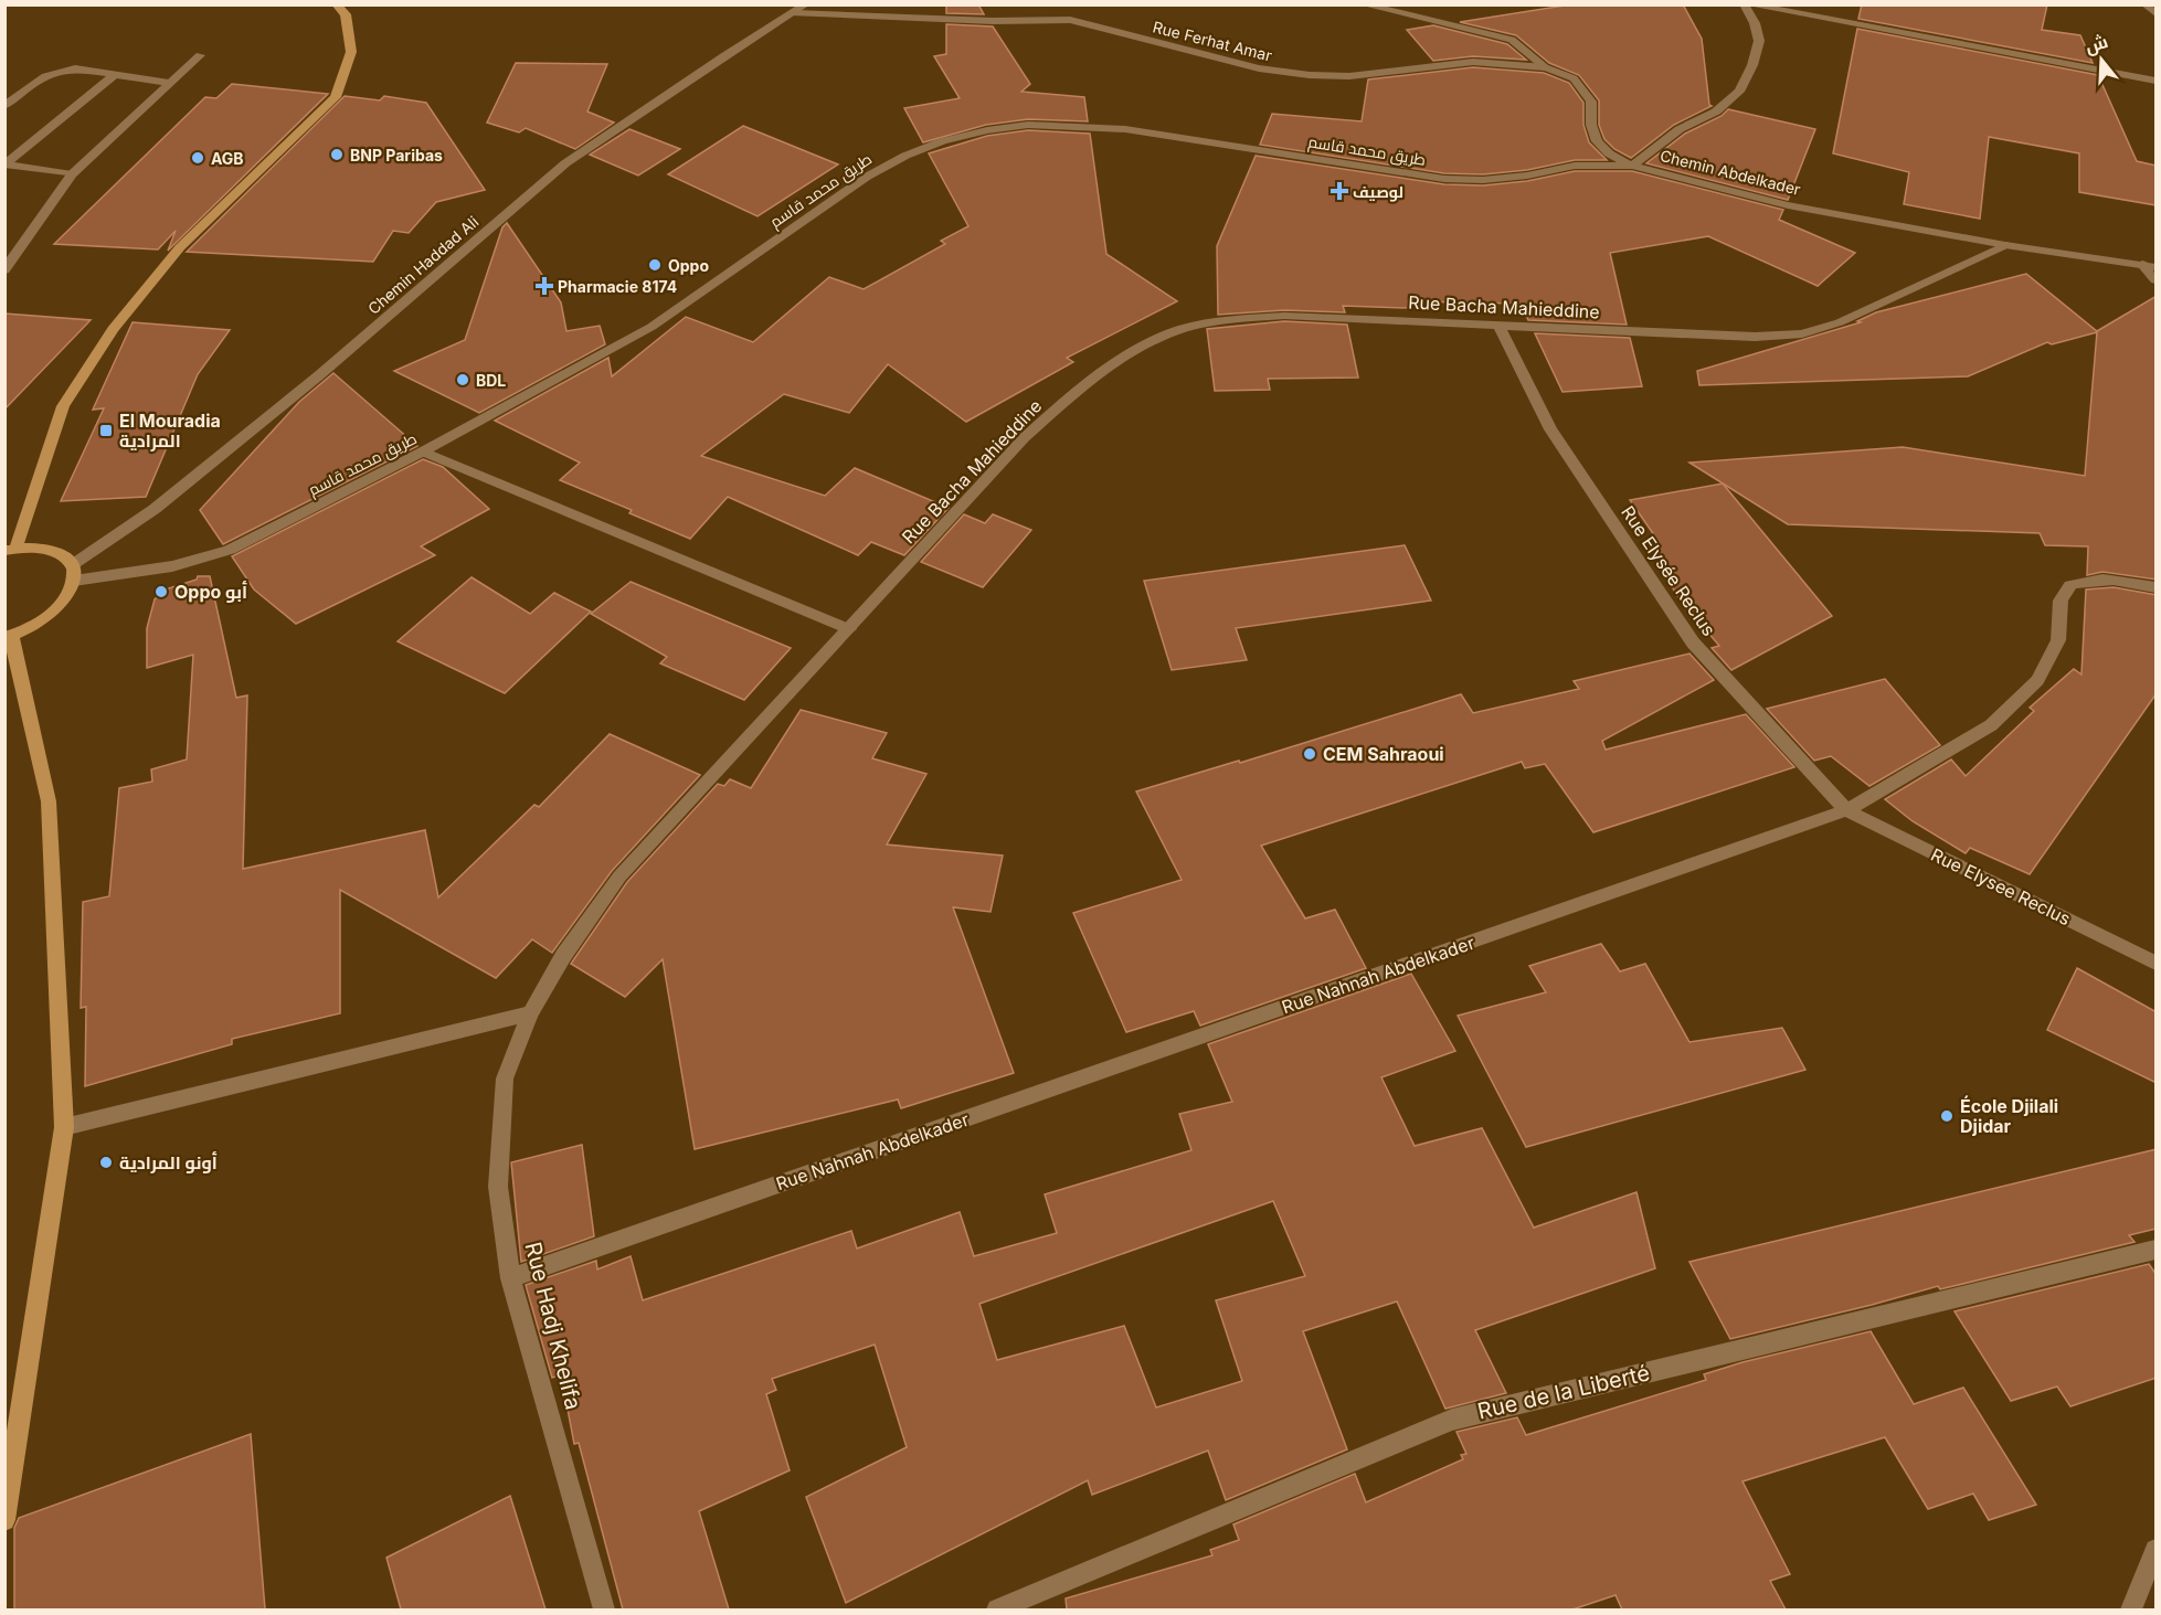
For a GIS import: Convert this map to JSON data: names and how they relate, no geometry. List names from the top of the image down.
{
  "streets": {
    "street": [
      "Rue Ferhat Amar",
      "طريق محمد قاسم",
      "Chemin Abdelkader",
      "Chemin Haddad Ali",
      "Rue Bacha Mahieddine",
      "Rue Elysée Reclus",
      "Rue Elysee Reclus",
      "Rue Nahnah Abdelkader",
      "Rue Hadj Khelifa",
      "Rue de la Liberté"
    ]
  },
  "crossings": [
    ["Rue Ferhat Amar", "Chemin Abdelkader"],
    ["Rue Ferhat Amar", "Chemin Haddad Ali"],
    ["طريق محمد قاسم", "Chemin Abdelkader"],
    ["طريق محمد قاسم", "Chemin Haddad Ali"],
    ["Chemin Abdelkader", "Rue Bacha Mahieddine"],
    ["Rue Bacha Mahieddine", "Rue Elysée Reclus"],
    ["Rue Bacha Mahieddine", "Rue Hadj Khelifa"],
    ["Rue Elysée Reclus", "Rue Elysee Reclus"],
    ["Rue Elysée Reclus", "Rue Nahnah Abdelkader"],
    ["Rue Elysee Reclus", "Rue Nahnah Abdelkader"],
    ["Rue Nahnah Abdelkader", "Rue Hadj Khelifa"]
  ],
  "places": {
    "other": [
      "BNP Paribas",
      "AGB",
      "Oppo",
      "BDL",
      "Oppo أبو",
      "CEM Sahraoui",
      "École Djilali Djidar",
      "أونو المرادية"
    ],
    "health": ["لوصيف", "Pharmacie 8174"],
    "transit": ["El Mouradia المرادية"]
  },
  "north": "top"
}
